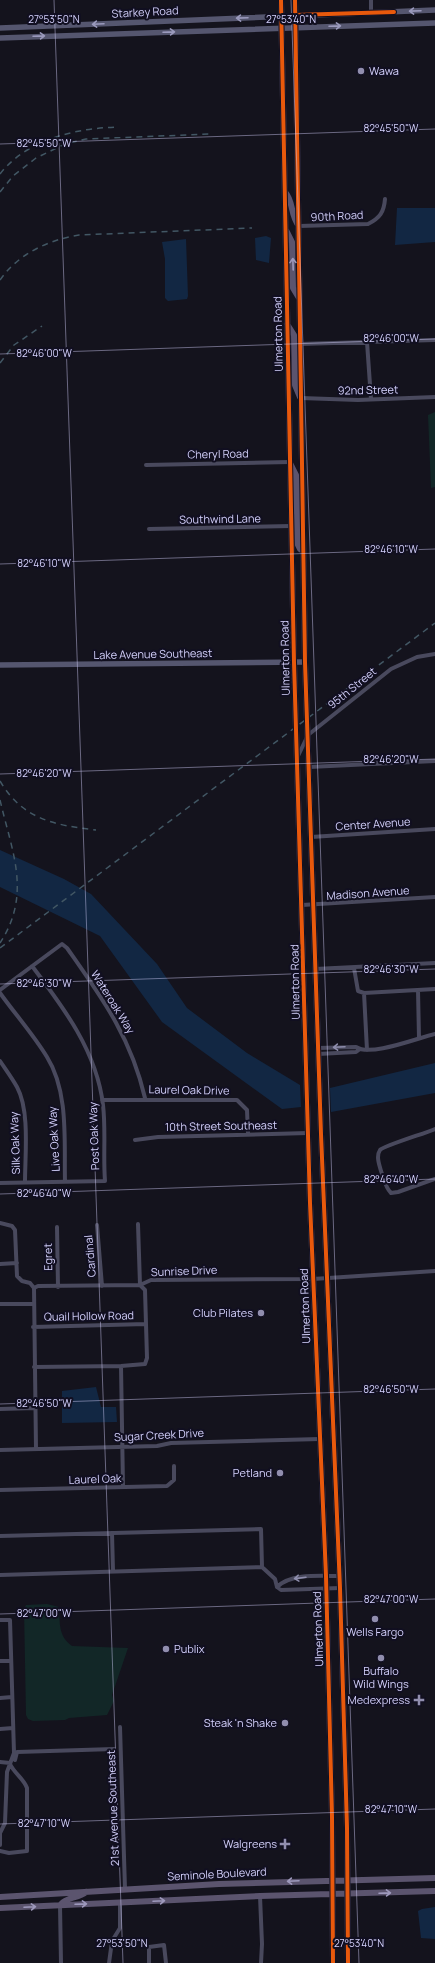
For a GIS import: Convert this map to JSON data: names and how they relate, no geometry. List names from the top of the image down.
{
  "streets": {
    "main road": [
      "Starkey Road",
      "Ulmerton Road",
      "Lake Avenue Southeast",
      "Seminole Boulevard"
    ],
    "street": [
      "90th Road",
      "92nd Street",
      "Cheryl Road",
      "Southwind Lane",
      "95th Street",
      "Center Avenue",
      "Madison Avenue",
      "Wateroak Way",
      "Laurel Oak Drive",
      "10th Street Southeast",
      "Post Oak Way",
      "Live Oak Way",
      "Silk Oak Way",
      "Cardinal",
      "Egret",
      "Sunrise Drive",
      "Quail Hollow Road",
      "Sugar Creek Drive",
      "Laurel Oak",
      "21st Avenue Southeast"
    ]
  },
  "crossings": [
    ["Starkey Road", "Ulmerton Road"],
    ["90th Road", "Ulmerton Road"],
    ["Ulmerton Road", "92nd Street"],
    ["Ulmerton Road", "Cheryl Road"],
    ["Ulmerton Road", "Southwind Lane"],
    ["Ulmerton Road", "Lake Avenue Southeast"],
    ["Ulmerton Road", "95th Street"],
    ["Ulmerton Road", "Center Avenue"],
    ["Ulmerton Road", "Madison Avenue"],
    ["Ulmerton Road", "10th Street Southeast"],
    ["Ulmerton Road", "Sunrise Drive"],
    ["Ulmerton Road", "Sugar Creek Drive"],
    ["Ulmerton Road", "Seminole Boulevard"],
    ["Wateroak Way", "Laurel Oak Drive"],
    ["Wateroak Way", "Post Oak Way"],
    ["Laurel Oak Drive", "10th Street Southeast"],
    ["Laurel Oak Drive", "Post Oak Way"],
    ["Post Oak Way", "Live Oak Way"],
    ["Cardinal", "Sunrise Drive"],
    ["Egret", "Sunrise Drive"],
    ["21st Avenue Southeast", "Seminole Boulevard"]
  ],
  "places": {
    "other": [
      "Wawa",
      "Club Pilates",
      "Petland",
      "Wells Fargo",
      "Publix",
      "Buffalo Wild Wings",
      "Steak 'n Shake"
    ],
    "health": ["Medexpress", "Walgreens"]
  },
  "coordinates": [
    "27°53'50\"N",
    "27°53'40\"N",
    "82°45'50\"W",
    "82°46'00\"W",
    "82°46'10\"W",
    "82°46'20\"W",
    "82°46'30\"W",
    "82°46'40\"W",
    "82°46'50\"W",
    "82°47'00\"W",
    "82°47'10\"W"
  ]
}
